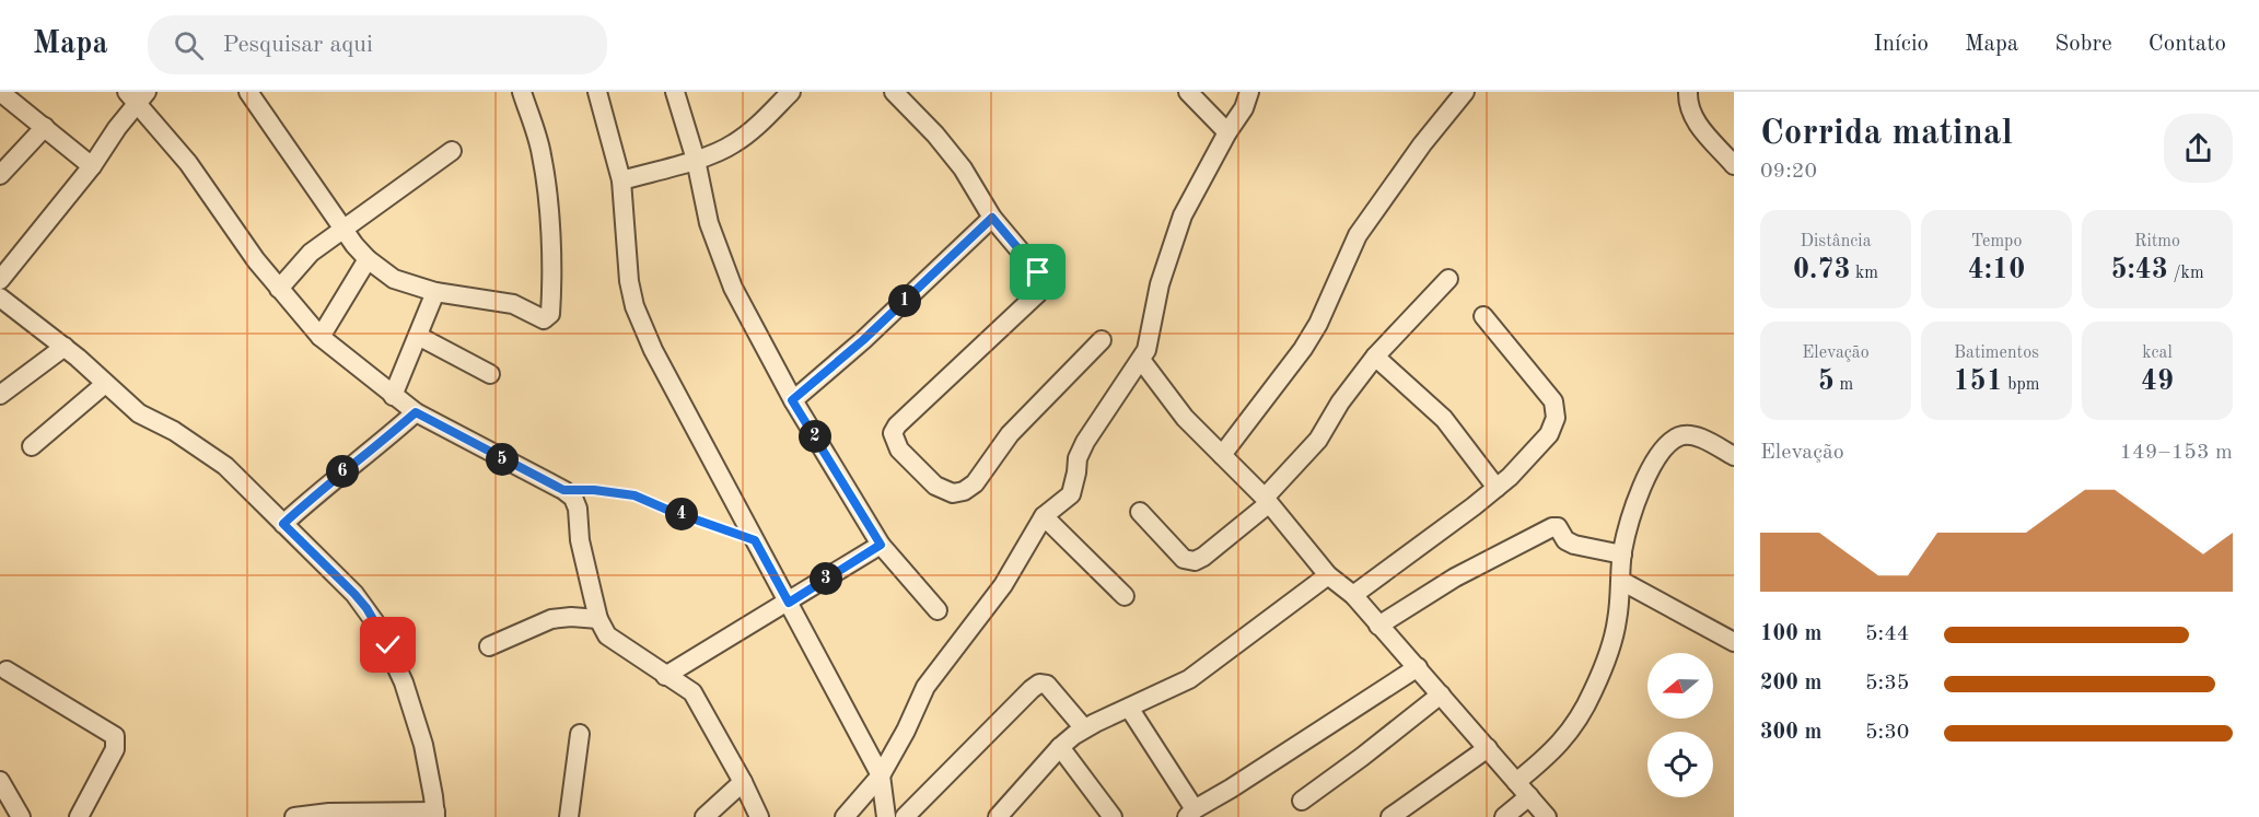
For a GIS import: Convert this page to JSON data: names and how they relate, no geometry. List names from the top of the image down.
{
  "north": "left",
  "page": {
    "header": "Mapa",
    "search": "Pesquisar aqui",
    "nav": [
      "Início",
      "Mapa",
      "Sobre",
      "Contato"
    ],
    "heading": ["Corrida matinal", "09:20"],
    "stats": [
      ["Distância", "0.73 km"],
      ["Tempo", "4:10"],
      ["Ritmo", "5:43 /km"],
      ["Elevação", "5 m"],
      ["Batimentos", "151 bpm"],
      ["kcal", "49"]
    ],
    "pins": [
      "1",
      "2",
      "5",
      "6",
      "4",
      "3"
    ],
    "chart": ["Elevação", "149–153 m"],
    "list": [
      {
        "name": "100 m",
        "note": "5:44"
      },
      {
        "name": "200 m",
        "note": "5:35"
      },
      {
        "name": "300 m",
        "note": "5:30"
      }
    ]
  }
}
